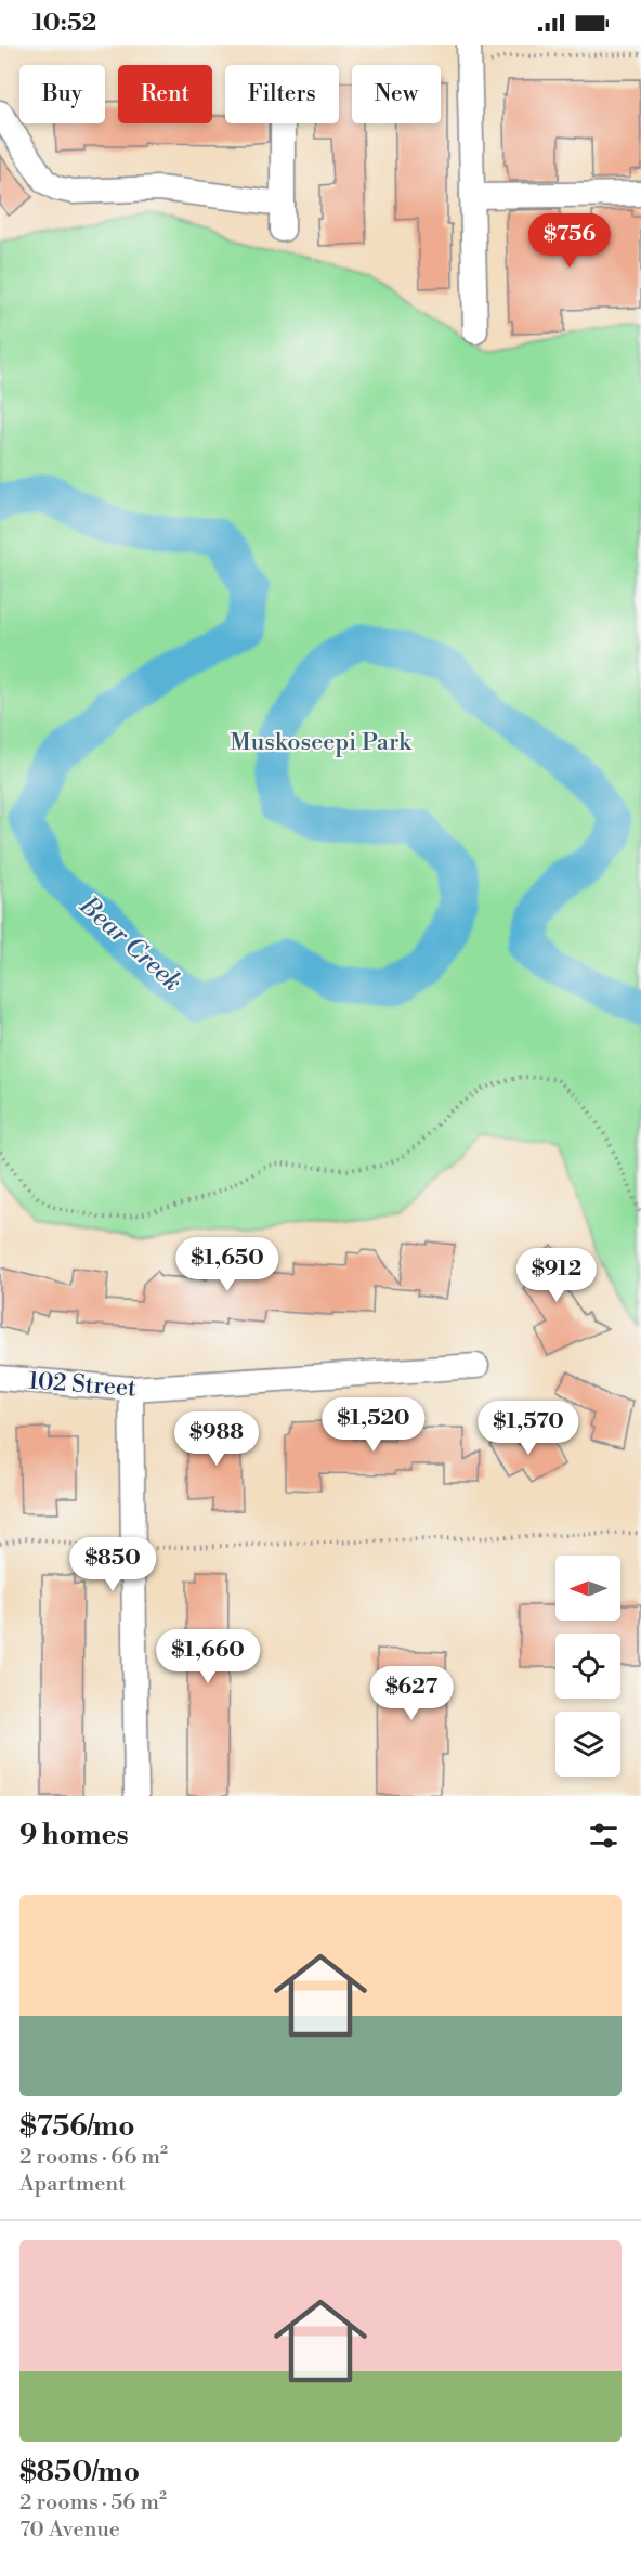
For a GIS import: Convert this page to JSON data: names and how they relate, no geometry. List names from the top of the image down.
{
  "streets": {
    "street": ["102 Street"]
  },
  "water": ["Bear Creek"],
  "parks": ["Muskoseepi Park"],
  "north": "left",
  "page": {
    "status": "10:52",
    "chip": [
      "Buy",
      "Rent",
      "Filters",
      "New"
    ],
    "price": [
      "$756",
      "$1,650",
      "$912",
      "$1,520",
      "$1,570",
      "$988",
      "$850",
      "$1,660",
      "$627"
    ],
    "heading": "9 homes",
    "list": [
      {
        "name": "$756/mo",
        "note": "2 rooms · 66 m² · Apartment"
      },
      {
        "name": "$850/mo",
        "note": "2 rooms · 56 m² · 70 Avenue"
      }
    ]
  }
}
